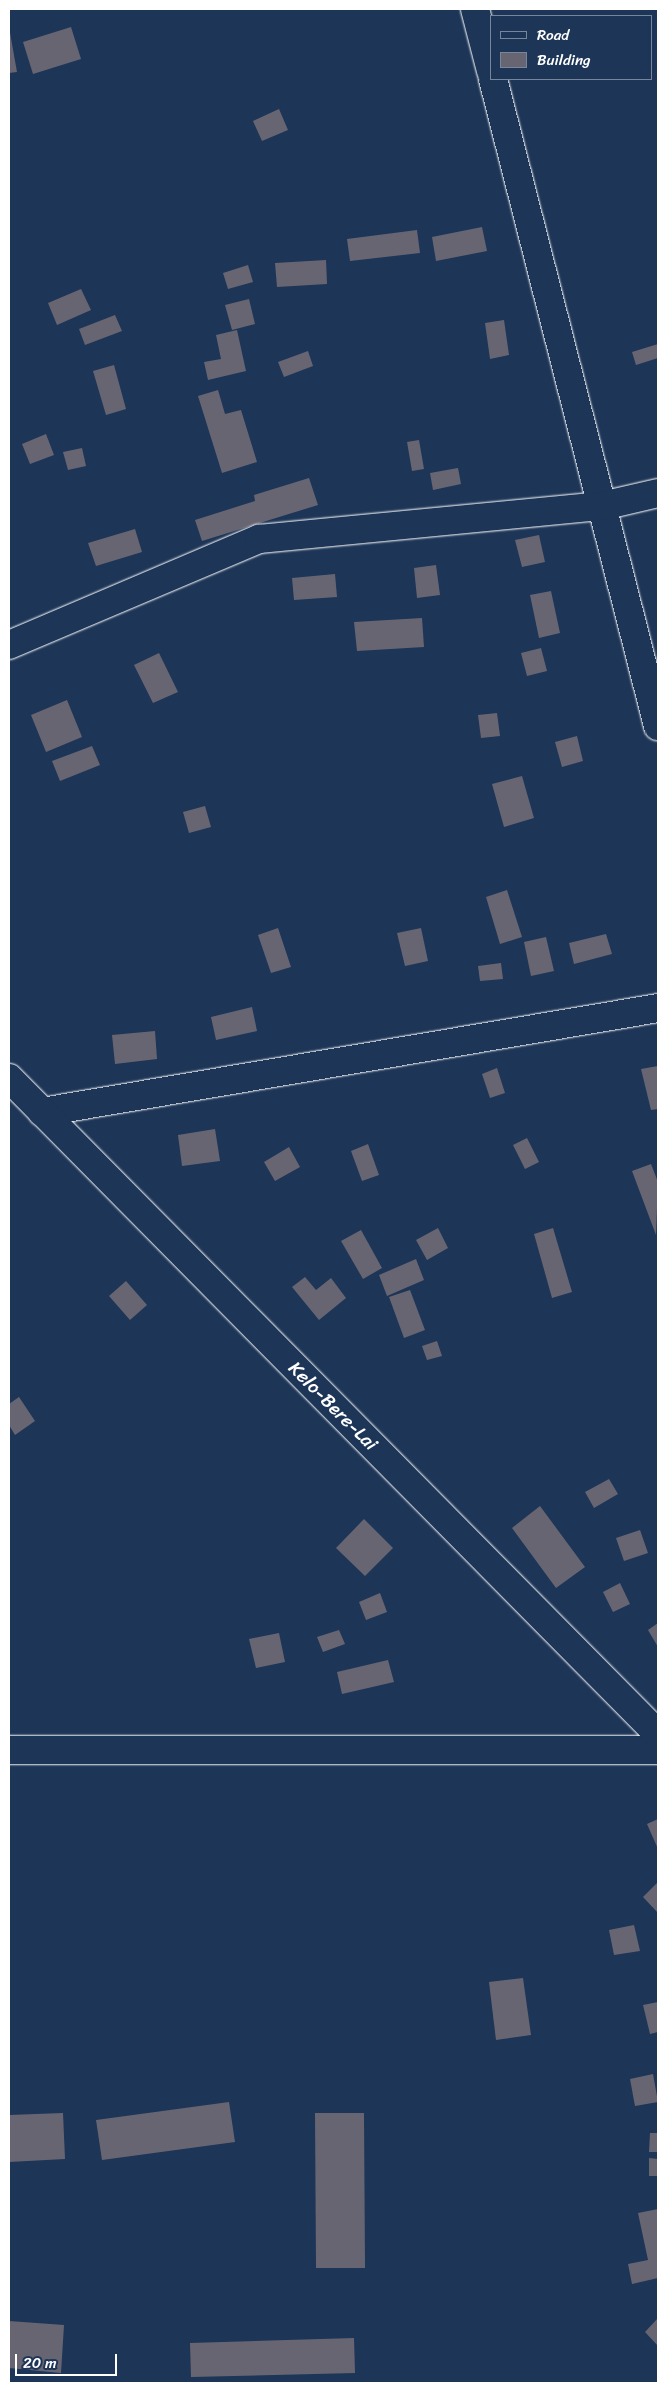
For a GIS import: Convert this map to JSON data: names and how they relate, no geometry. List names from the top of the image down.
{
  "streets": {
    "street": ["Kelo-Bere-Lai"]
  },
  "legend": ["Road", "Building"],
  "scale_bar": "20 m"
}
